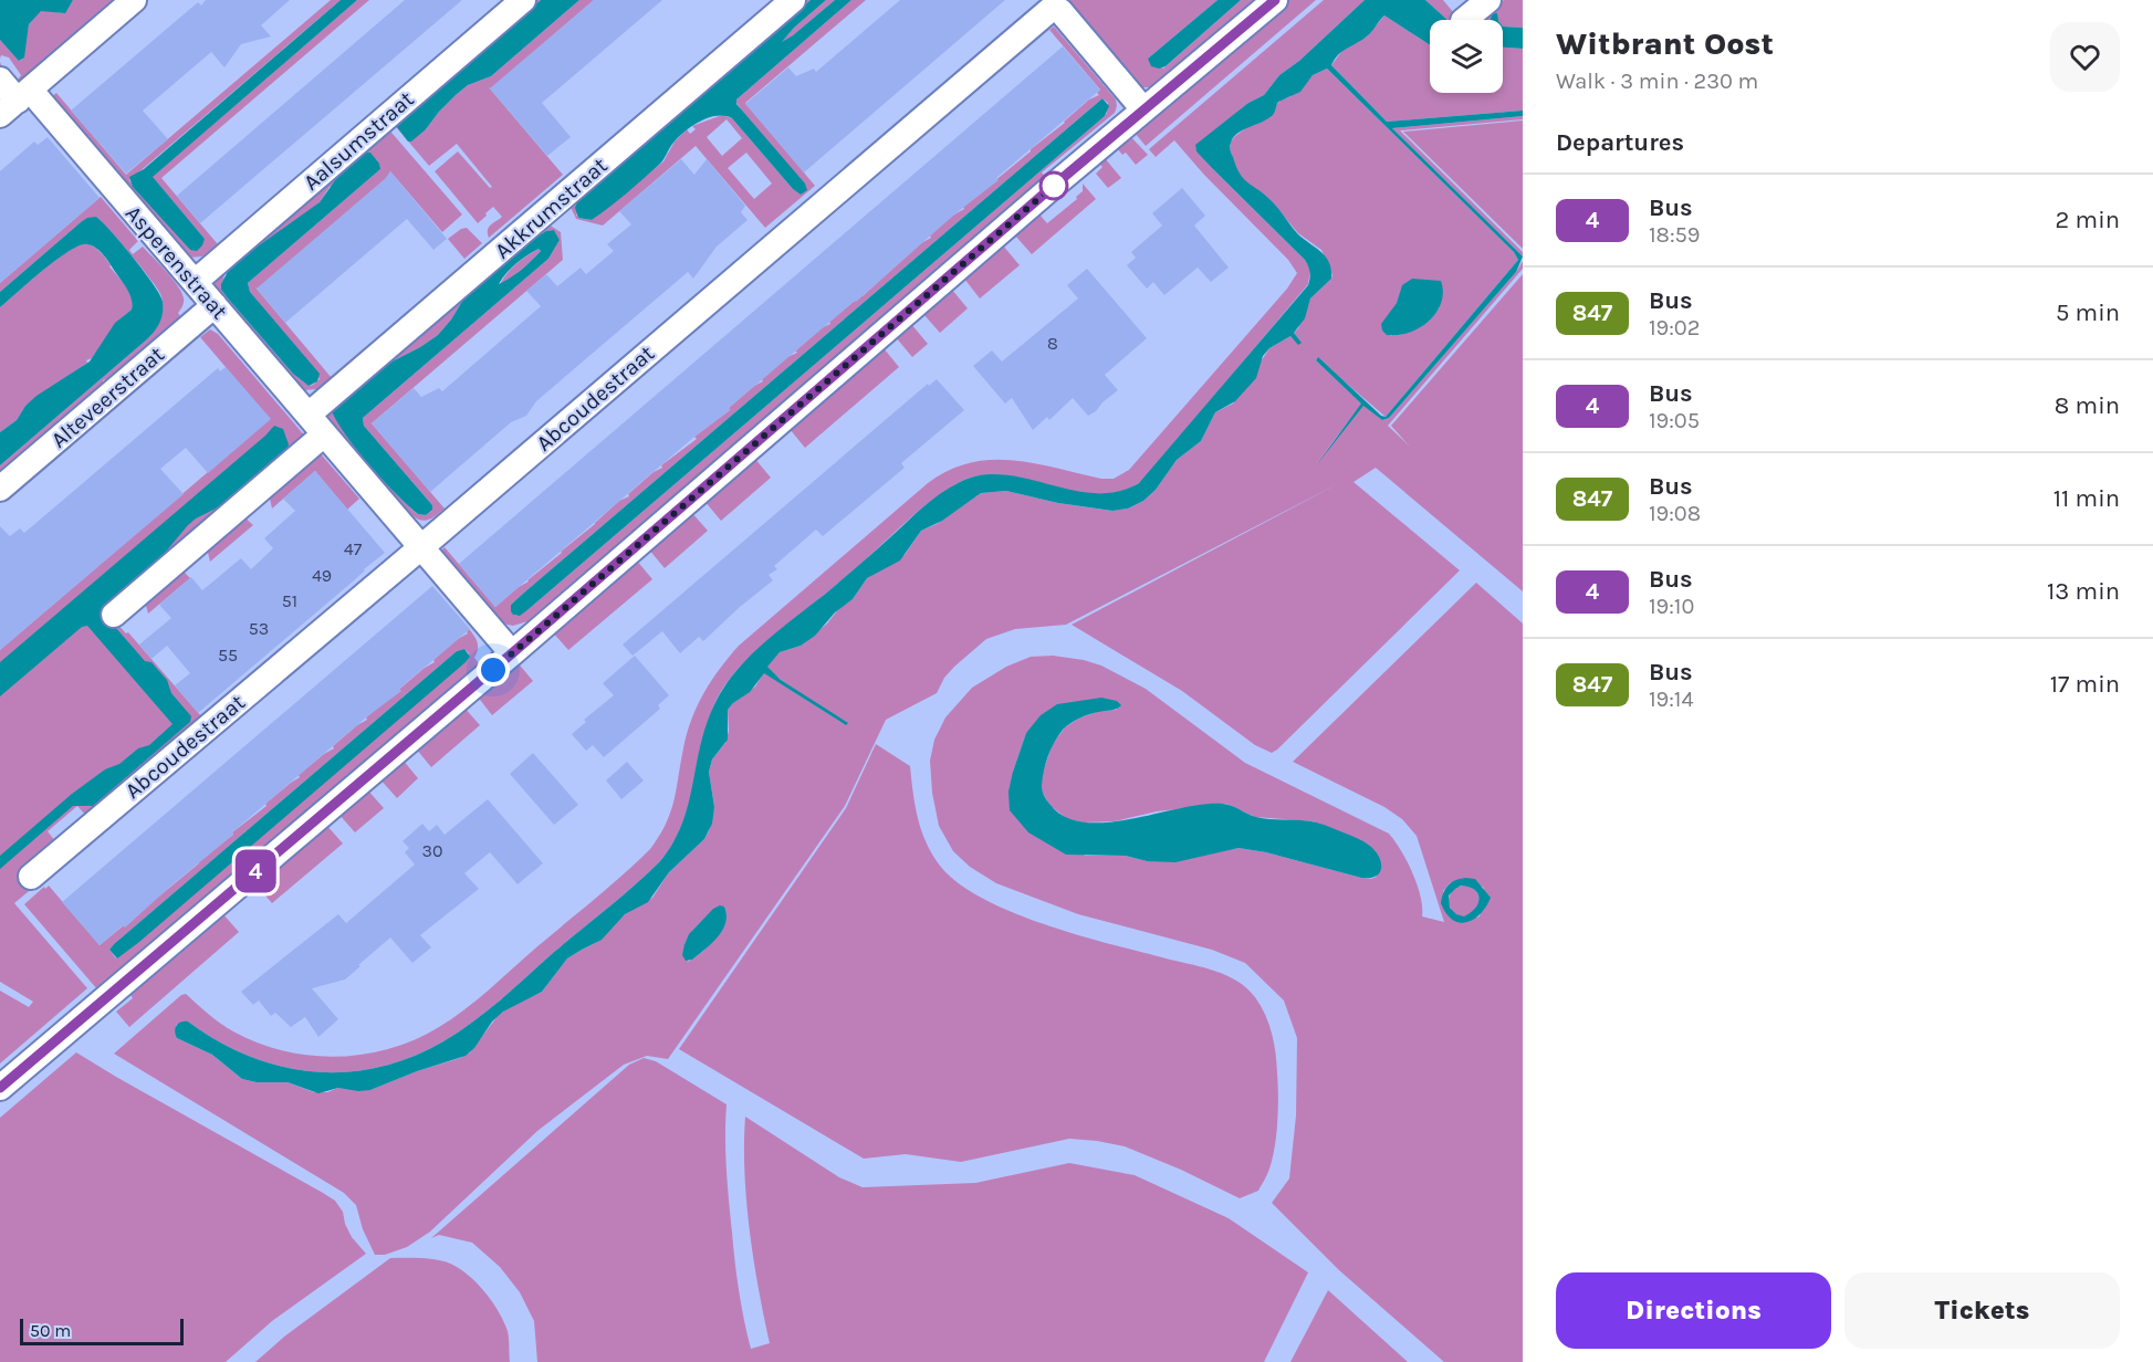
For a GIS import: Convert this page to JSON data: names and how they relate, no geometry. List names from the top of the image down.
{
  "streets": {
    "street": [
      "Aalsumstraat",
      "Akkrumstraat",
      "Asperenstraat",
      "Alteveerstraat",
      "Abcoudestraat"
    ]
  },
  "crossings": [
    ["Aalsumstraat", "Asperenstraat"],
    ["Akkrumstraat", "Asperenstraat"],
    ["Asperenstraat", "Alteveerstraat"],
    ["Asperenstraat", "Abcoudestraat"]
  ],
  "lines": ["bus line 4"],
  "house_numbers": [
    "8",
    "47",
    "49",
    "51",
    "53",
    "55",
    "30"
  ],
  "scale_bar": "50 m",
  "page": {
    "on_map": "4",
    "heading": [
      ["Witbrant Oost", "Walk · 3 min · 230 m"],
      "Departures"
    ],
    "list": [
      {
        "mark": "4",
        "name": "Bus",
        "note": "18:59",
        "value": "2 min"
      },
      {
        "mark": "847",
        "name": "Bus",
        "note": "19:02",
        "value": "5 min"
      },
      {
        "mark": "4",
        "name": "Bus",
        "note": "19:05",
        "value": "8 min"
      },
      {
        "mark": "847",
        "name": "Bus",
        "note": "19:08",
        "value": "11 min"
      },
      {
        "mark": "4",
        "name": "Bus",
        "note": "19:10",
        "value": "13 min"
      },
      {
        "mark": "847",
        "name": "Bus",
        "note": "19:14",
        "value": "17 min"
      }
    ],
    "buttons": ["Directions", "Tickets"],
    "scale": "50 m"
  }
}
